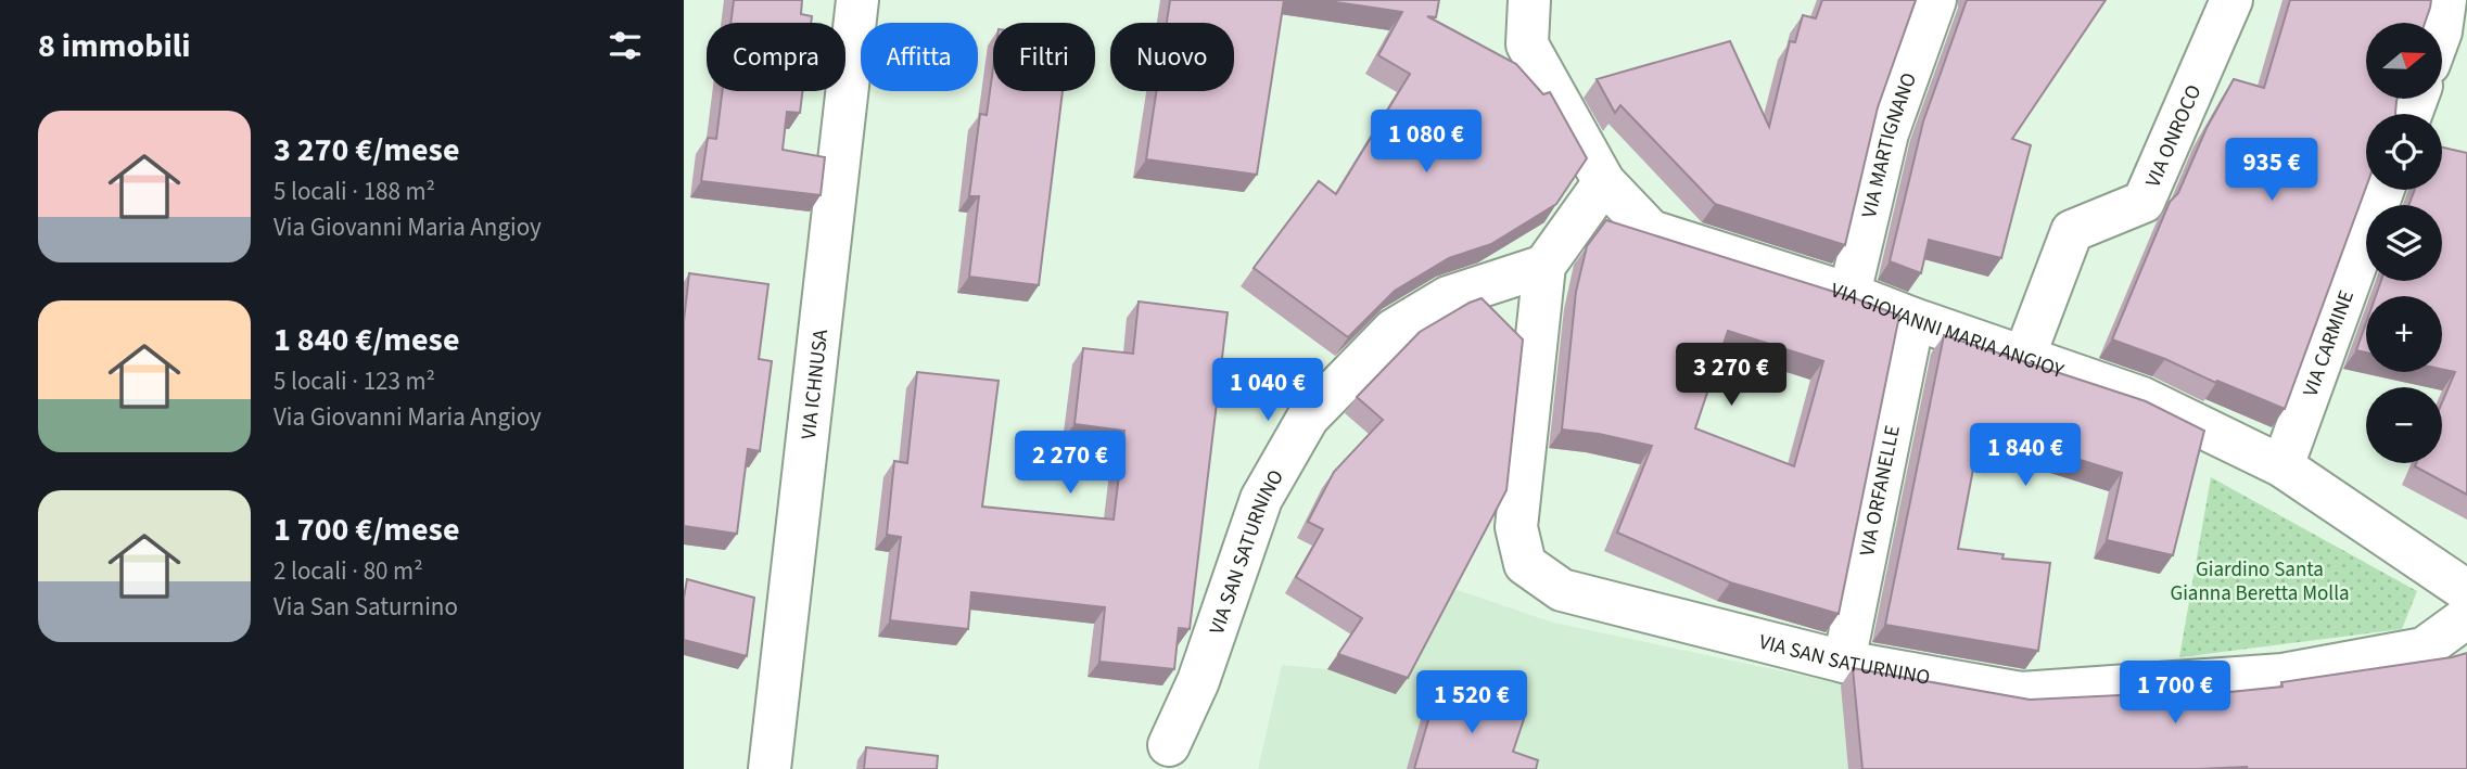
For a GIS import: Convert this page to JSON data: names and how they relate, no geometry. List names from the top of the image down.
{
  "streets": {
    "street": [
      "VIA ONROCO",
      "VIA MARTIGNANO",
      "VIA GIOVANNI MARIA ANGIOY",
      "VIA CARMINE",
      "VIA ICHNUSA",
      "VIA ORFANELLE",
      "VIA SAN SATURNINO"
    ]
  },
  "crossings": [
    ["VIA ONROCO", "VIA GIOVANNI MARIA ANGIOY"],
    ["VIA MARTIGNANO", "VIA GIOVANNI MARIA ANGIOY"],
    ["VIA GIOVANNI MARIA ANGIOY", "VIA CARMINE"],
    ["VIA GIOVANNI MARIA ANGIOY", "VIA ORFANELLE"],
    ["VIA GIOVANNI MARIA ANGIOY", "VIA SAN SATURNINO"],
    ["VIA ORFANELLE", "VIA SAN SATURNINO"]
  ],
  "parks": ["Giardino Santa Gianna Beretta Molla"],
  "north": "right",
  "page": {
    "heading": "8 immobili",
    "map_buttons": ["+", "−"],
    "chip": [
      "Compra",
      "Affitta",
      "Filtri",
      "Nuovo"
    ],
    "list": [
      {
        "name": "3 270 €/mese",
        "note": "5 locali · 188 m² · Via Giovanni Maria Angioy"
      },
      {
        "name": "1 840 €/mese",
        "note": "5 locali · 123 m² · Via Giovanni Maria Angioy"
      },
      {
        "name": "1 700 €/mese",
        "note": "2 locali · 80 m² · Via San Saturnino"
      }
    ],
    "price": [
      "1 080 €",
      "935 €",
      "3 270 €",
      "1 040 €",
      "1 840 €",
      "2 270 €",
      "1 700 €",
      "1 520 €"
    ]
  }
}
